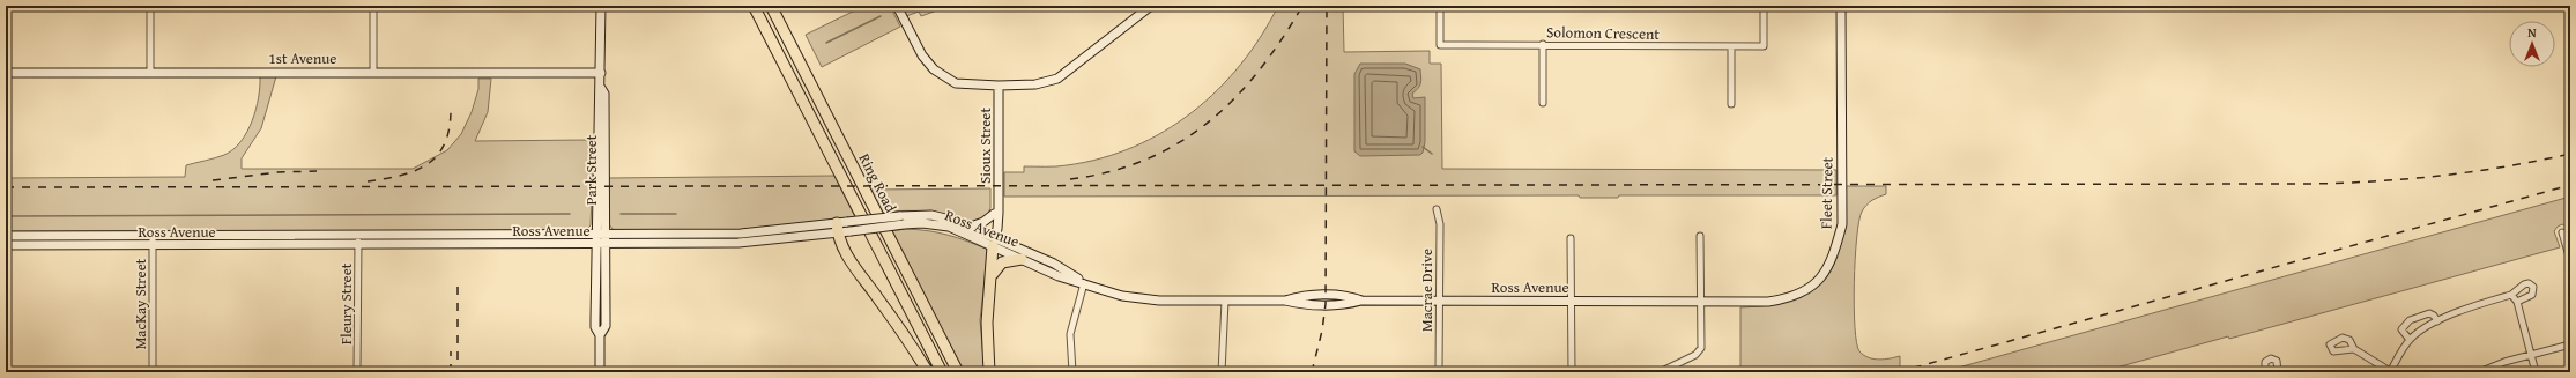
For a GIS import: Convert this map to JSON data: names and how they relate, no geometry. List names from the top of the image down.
{
  "streets": {
    "highway": ["Ring Road"],
    "main road": [
      "1st Avenue",
      "Sioux Street",
      "Park Street",
      "Fleet Street",
      "Ross Avenue"
    ],
    "street": [
      "Solomon Crescent",
      "Macrae Drive",
      "MacKay Street",
      "Fleury Street"
    ]
  },
  "crossings": [
    ["1st Avenue", "Park Street"],
    ["Sioux Street", "Ross Avenue"],
    ["Park Street", "Ross Avenue"],
    ["Fleet Street", "Ross Avenue"],
    ["Ross Avenue", "Macrae Drive"],
    ["Ross Avenue", "MacKay Street"],
    ["Ross Avenue", "Fleury Street"]
  ],
  "north": "top"
}
